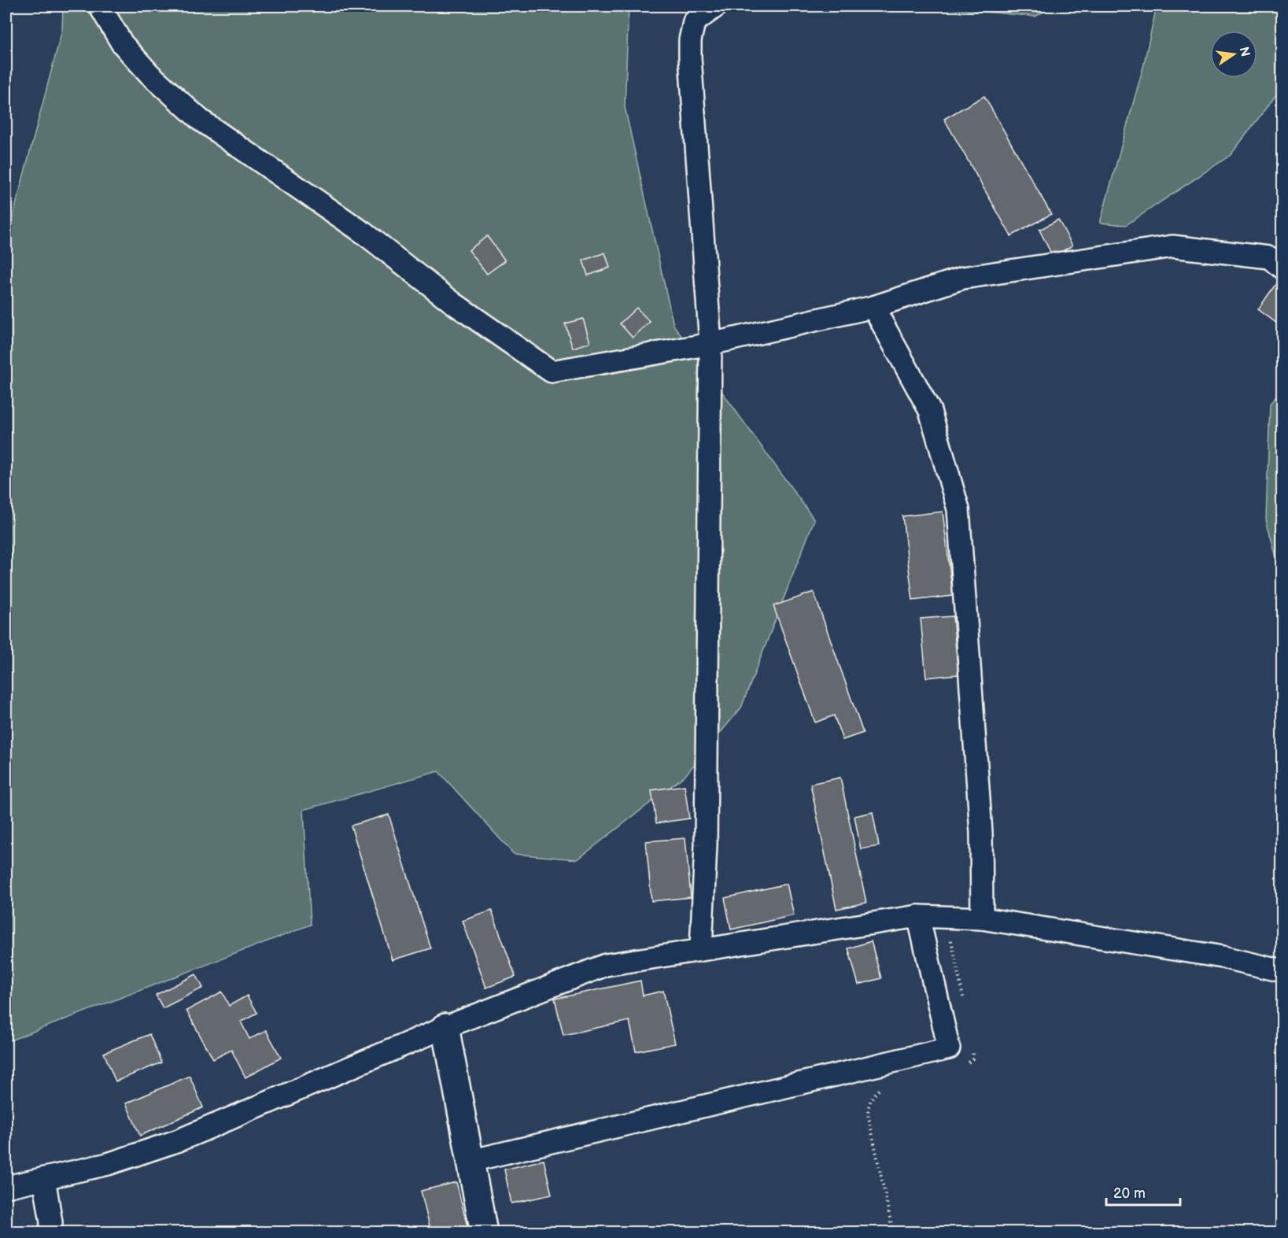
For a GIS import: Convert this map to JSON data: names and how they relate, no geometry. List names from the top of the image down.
{
  "scale_bar": "20 m",
  "north": "right"
}
